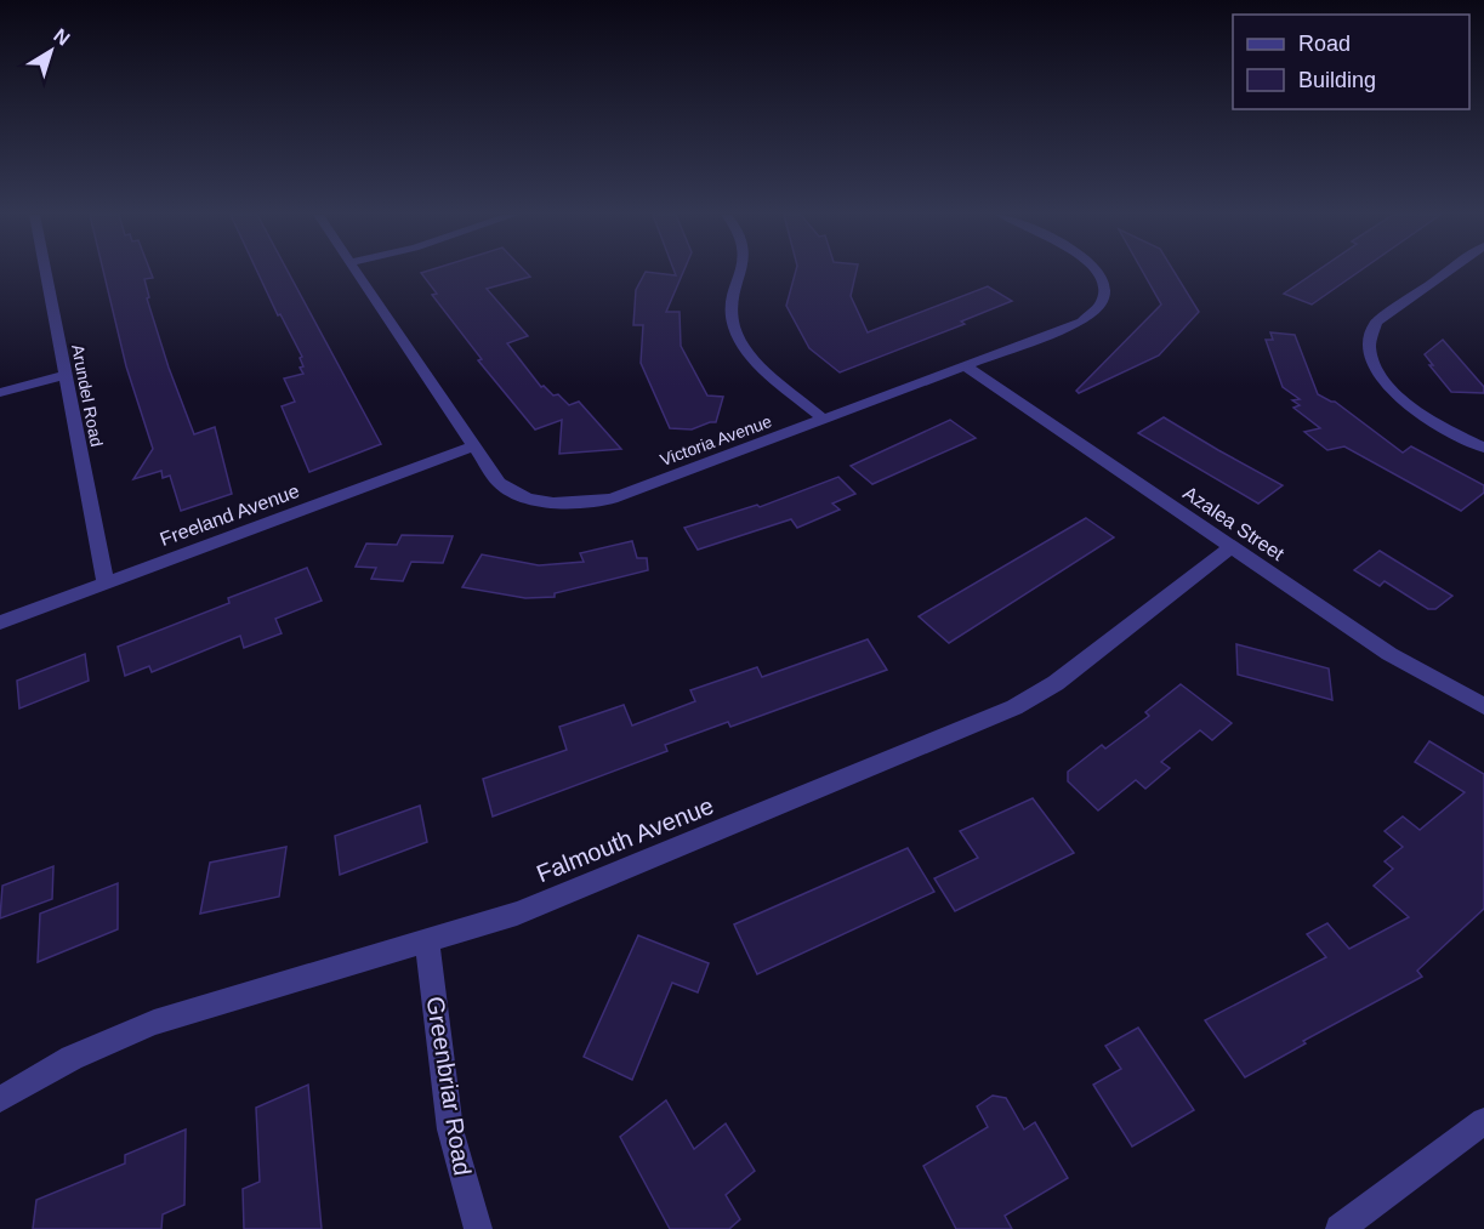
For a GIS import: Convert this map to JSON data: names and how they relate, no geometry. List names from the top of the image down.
{
  "streets": {
    "street": [
      "Arundel Road",
      "Victoria Avenue",
      "Freeland Avenue",
      "Azalea Street",
      "Falmouth Avenue",
      "Greenbriar Road"
    ]
  },
  "crossings": [
    ["Arundel Road", "Freeland Avenue"],
    ["Victoria Avenue", "Freeland Avenue"],
    ["Victoria Avenue", "Azalea Street"],
    ["Azalea Street", "Falmouth Avenue"],
    ["Falmouth Avenue", "Greenbriar Road"]
  ],
  "legend": ["Road", "Building"],
  "north": "top right"
}
